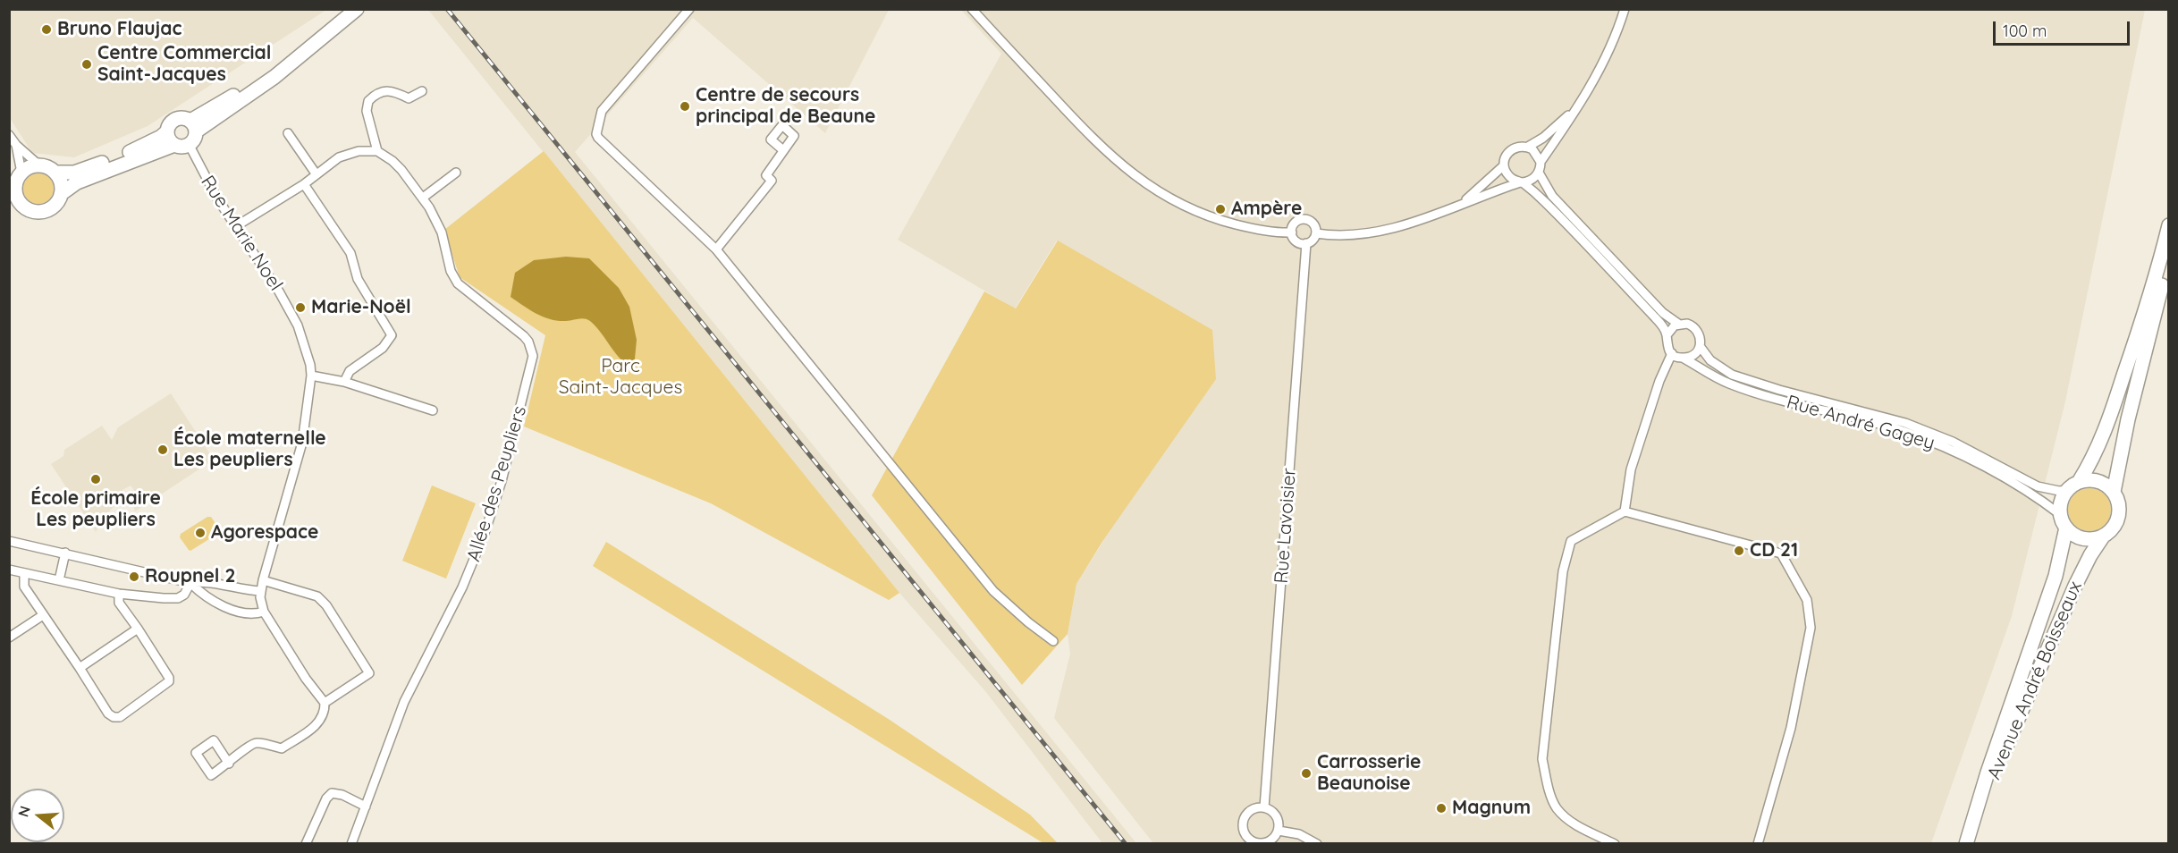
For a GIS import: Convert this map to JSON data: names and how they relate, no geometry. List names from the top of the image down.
{
  "streets": {
    "main road": ["Avenue André Boisseaux"],
    "street": [
      "Rue Marie Noel",
      "Rue André Gagey",
      "Allée des Peupliers",
      "Rue Lavoisier"
    ]
  },
  "crossings": [
    ["Rue André Gagey", "Avenue André Boisseaux"]
  ],
  "parks": ["Parc Saint-Jacques"],
  "places": [
    "Bruno Flaujac",
    "Centre Commercial Saint-Jacques",
    "Centre de secours principal de Beaune",
    "Ampère",
    "Marie-Noël",
    "École maternelle Les peupliers",
    "École primaire Les peupliers",
    "Agorespace",
    "CD 21",
    "Roupnel 2",
    "Carrosserie Beaunoise",
    "Magnum"
  ],
  "scale_bar": "100 m",
  "north": "left"
}
